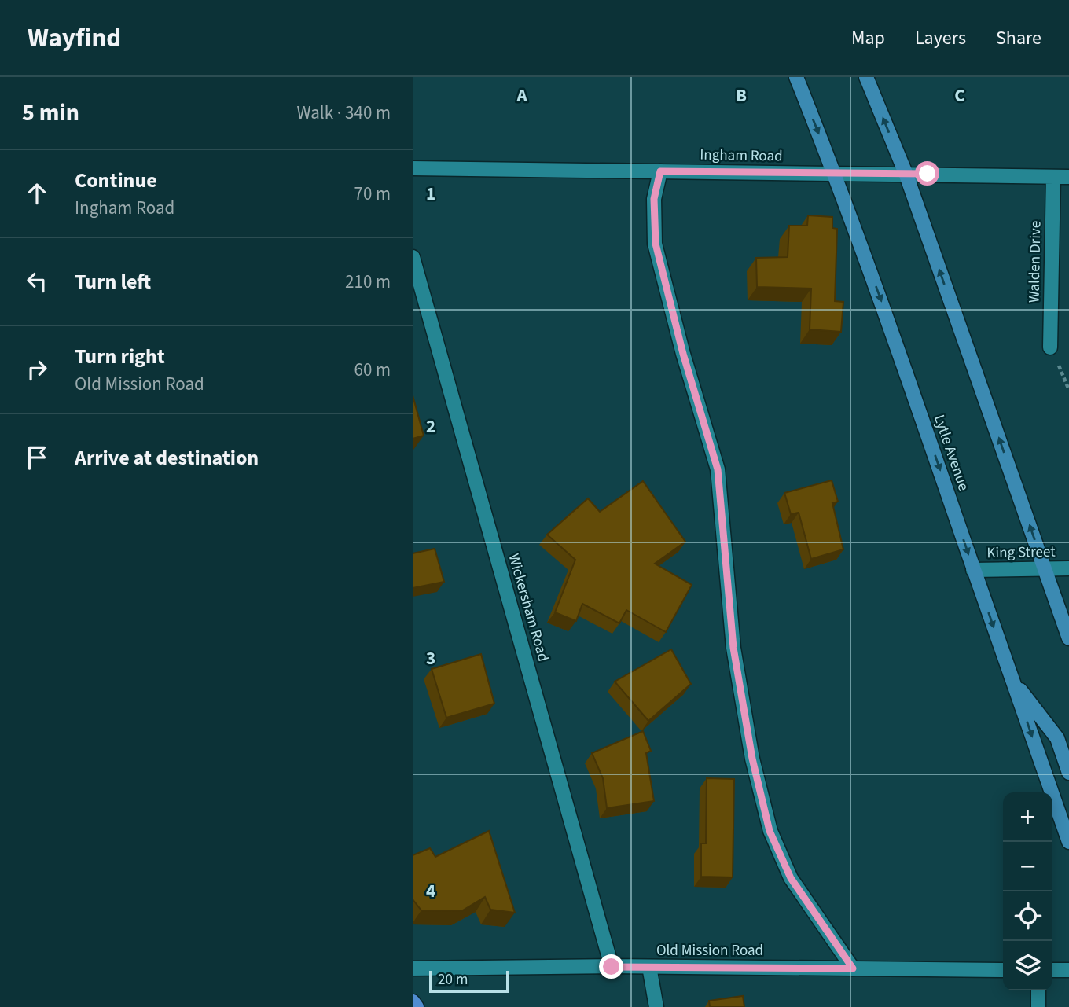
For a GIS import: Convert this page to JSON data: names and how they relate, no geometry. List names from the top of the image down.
{
  "streets": {
    "main road": ["Lytle Avenue"],
    "street": [
      "Ingham Road",
      "Walden Drive",
      "King Street",
      "Wickersham Road",
      "Old Mission Road"
    ]
  },
  "crossings": [
    ["Ingham Road", "Walden Drive"],
    ["Ingham Road", "Lytle Avenue"],
    ["Lytle Avenue", "King Street"],
    ["Wickersham Road", "Old Mission Road"]
  ],
  "scale_bar": "20 m",
  "page": {
    "header": "Wayfind",
    "nav": ["Map", "Layers", "Share"],
    "heading": ["5 min", "Walk · 340 m"],
    "list": [
      ["Continue", "Ingham Road", "70 m"],
      ["Turn left", "210 m"],
      ["Turn right", "Old Mission Road", "60 m"],
      "Arrive at destination"
    ],
    "map_buttons": ["+", "−"],
    "scale": "20 m"
  },
  "grid": {
    "columns": ["A", "B", "C"],
    "rows": [
      "1",
      "2",
      "3",
      "4"
    ]
  }
}
